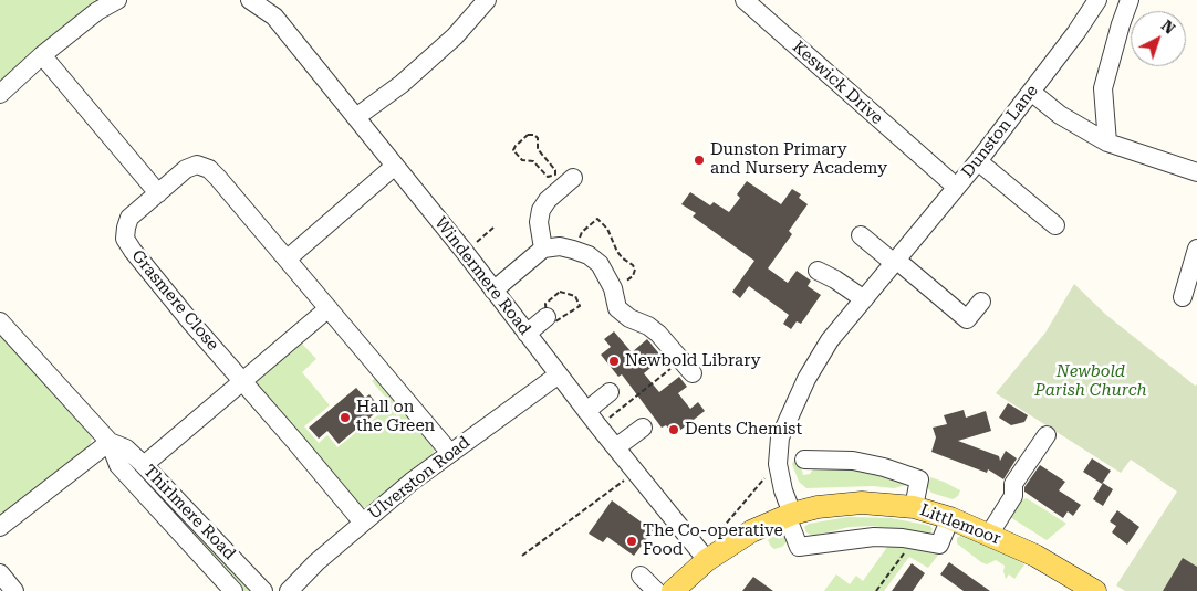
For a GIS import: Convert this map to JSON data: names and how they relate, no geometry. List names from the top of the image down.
{
  "streets": {
    "main road": ["Littlemoor"],
    "street": [
      "Keswick Drive",
      "Dunston Lane",
      "Windermere Road",
      "Grasmere Close",
      "Ulverston Road",
      "Thirlmere Road"
    ]
  },
  "crossings": [
    ["Keswick Drive", "Dunston Lane"],
    ["Dunston Lane", "Littlemoor"],
    ["Windermere Road", "Ulverston Road"],
    ["Windermere Road", "Littlemoor"],
    ["Grasmere Close", "Ulverston Road"]
  ],
  "parks": ["Newbold Parish Church"],
  "places": [
    "Dunston Primary and Nursery Academy",
    "Newbold Library",
    "Hall on the Green",
    "Dents Chemist",
    "The Co-operative Food"
  ],
  "north": "top right"
}
